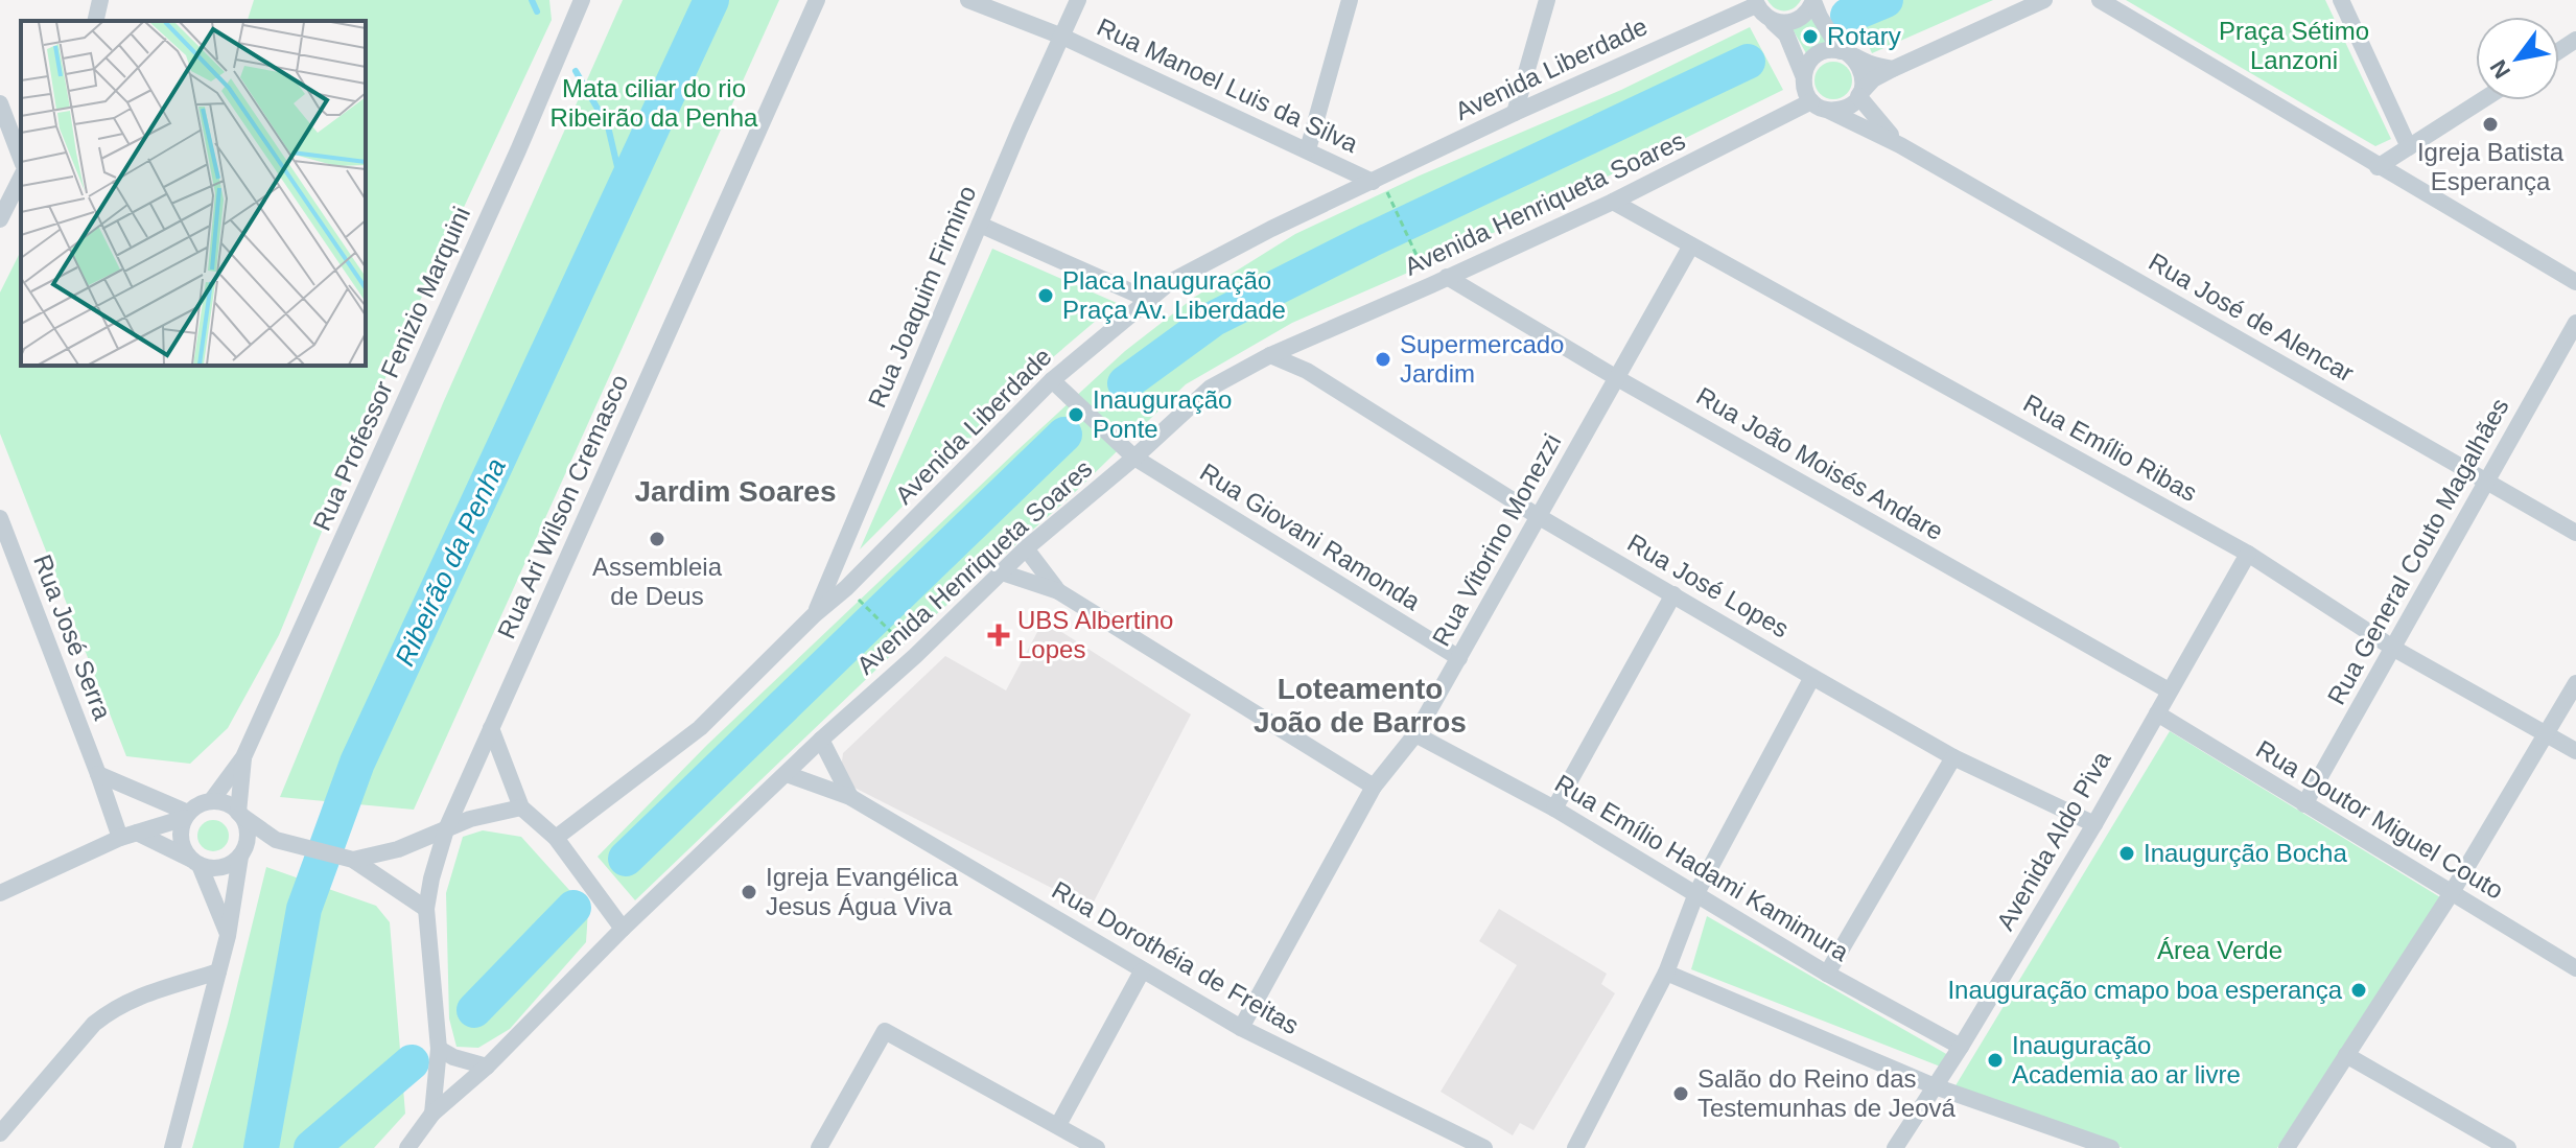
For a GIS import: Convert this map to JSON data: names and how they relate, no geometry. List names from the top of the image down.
{
  "streets": {
    "street": [
      "Avenida Liberdade",
      "Rua Manoel Luis da Silva",
      "Avenida Henriqueta Soares",
      "Rua Joaquim Firmino",
      "Rua José de Alencar",
      "Rua Professor Fenizio Marquini",
      "Rua Emílio Ribas",
      "Rua João Moisés Andare",
      "Rua Ari Wilson Cremasco",
      "Rua Giovani Ramonda",
      "Rua Vitorino Monezzi",
      "Rua General Couto Magalhães",
      "Rua José Lopes",
      "Rua José Serra",
      "Rua Doutor Miguel Couto",
      "Avenida Aldo Piva",
      "Rua Emílio Hadami Kamimura",
      "Rua Dorothéia de Freitas"
    ]
  },
  "crossings": [
    ["Avenida Liberdade", "Rua Manoel Luis da Silva"],
    ["Avenida Liberdade", "Rua Joaquim Firmino"],
    ["Avenida Liberdade", "Rua Giovani Ramonda"],
    ["Rua Manoel Luis da Silva", "Rua Joaquim Firmino"],
    ["Avenida Henriqueta Soares", "Rua Emílio Ribas"],
    ["Avenida Henriqueta Soares", "Rua João Moisés Andare"],
    ["Avenida Henriqueta Soares", "Rua Ari Wilson Cremasco"],
    ["Avenida Henriqueta Soares", "Rua Giovani Ramonda"],
    ["Avenida Henriqueta Soares", "Rua José Lopes"],
    ["Avenida Henriqueta Soares", "Rua Dorothéia de Freitas"],
    ["Rua José de Alencar", "Rua General Couto Magalhães"],
    ["Rua Emílio Ribas", "Rua Vitorino Monezzi"],
    ["Rua Emílio Ribas", "Rua General Couto Magalhães"],
    ["Rua Emílio Ribas", "Avenida Aldo Piva"],
    ["Rua João Moisés Andare", "Rua Vitorino Monezzi"],
    ["Rua João Moisés Andare", "Avenida Aldo Piva"],
    ["Rua Giovani Ramonda", "Rua Vitorino Monezzi"],
    ["Rua Vitorino Monezzi", "Rua José Lopes"],
    ["Rua Vitorino Monezzi", "Rua Emílio Hadami Kamimura"],
    ["Rua Vitorino Monezzi", "Rua Dorothéia de Freitas"],
    ["Rua General Couto Magalhães", "Rua Doutor Miguel Couto"],
    ["Rua José Lopes", "Avenida Aldo Piva"],
    ["Rua Doutor Miguel Couto", "Avenida Aldo Piva"],
    ["Avenida Aldo Piva", "Rua Emílio Hadami Kamimura"]
  ],
  "districts": ["Jardim Soares", "Loteamento João de Barros"],
  "water": ["Ribeirão da Penha"],
  "parks": ["Praça Sétimo Lanzoni", "Mata ciliar do rio Ribeirão da Penha", "Área Verde"],
  "places": {
    "other": [
      "Rotary",
      "Igreja Batista Esperança",
      "Placa Inauguração Praça Av. Liberdade",
      "Supermercado Jardim",
      "Inauguração Ponte",
      "Assembleia de Deus",
      "Inaugurção Bocha",
      "Igreja Evangélica Jesus Água Viva",
      "Inauguração cmapo boa esperança",
      "Inauguração Academia ao ar livre",
      "Salão do Reino das Testemunhas de Jeová"
    ],
    "health": ["UBS Albertino Lopes"]
  },
  "north": "bottom left"
}
